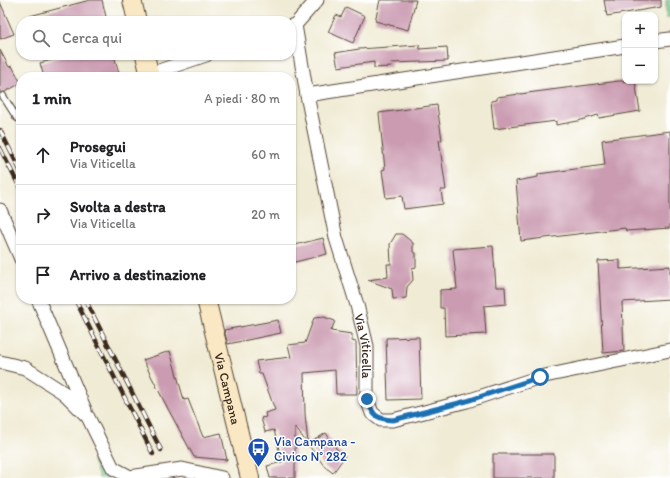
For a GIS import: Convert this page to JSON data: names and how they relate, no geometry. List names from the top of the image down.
{
  "streets": {
    "main road": ["Via Campana"],
    "street": ["Via Viticella"]
  },
  "places": {
    "bus stop": ["Via Campana - Civico N° 282"]
  },
  "page": {
    "map_buttons": ["+", "−"],
    "search": "Cerca qui",
    "heading": ["1 min", "A piedi · 80 m"],
    "list": [
      ["Prosegui", "Via Viticella", "60 m"],
      ["Svolta a destra", "Via Viticella", "20 m"],
      "Arrivo a destinazione"
    ]
  }
}
